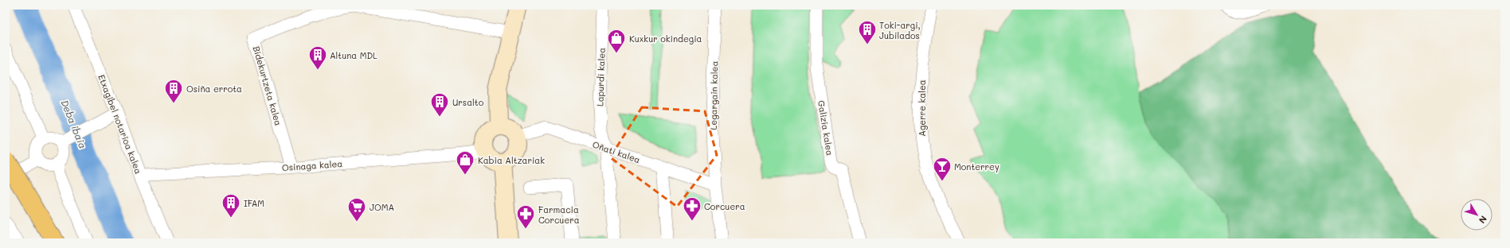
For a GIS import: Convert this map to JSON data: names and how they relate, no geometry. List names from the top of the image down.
{
  "streets": {
    "street": [
      "Lapurdi kalea",
      "Bidekurtzeta kalea",
      "Legargain kalea",
      "Agerre kalea",
      "Etxagibel notarioa kalea",
      "Galizia kalea",
      "Oñati kalea",
      "Osinaga kalea"
    ]
  },
  "crossings": [
    ["Lapurdi kalea", "Oñati kalea"],
    ["Bidekurtzeta kalea", "Osinaga kalea"],
    ["Legargain kalea", "Oñati kalea"],
    ["Etxagibel notarioa kalea", "Osinaga kalea"],
    ["Oñati kalea", "Osinaga kalea"]
  ],
  "water": ["Deba ibaia"],
  "places": {
    "building": [
      "Toki-argi, Jubilados",
      "Altuna MDL",
      "Osiña errota",
      "Ursalto",
      "IFAM"
    ],
    "shop": ["Kuxkur okindegia", "Kabia Altzariak"],
    "bar": ["Monterrey"],
    "pharmacy": ["Corcuera", "Farmacia Corcuera"],
    "supermarket": ["JOMA"]
  },
  "north": "bottom right"
}
